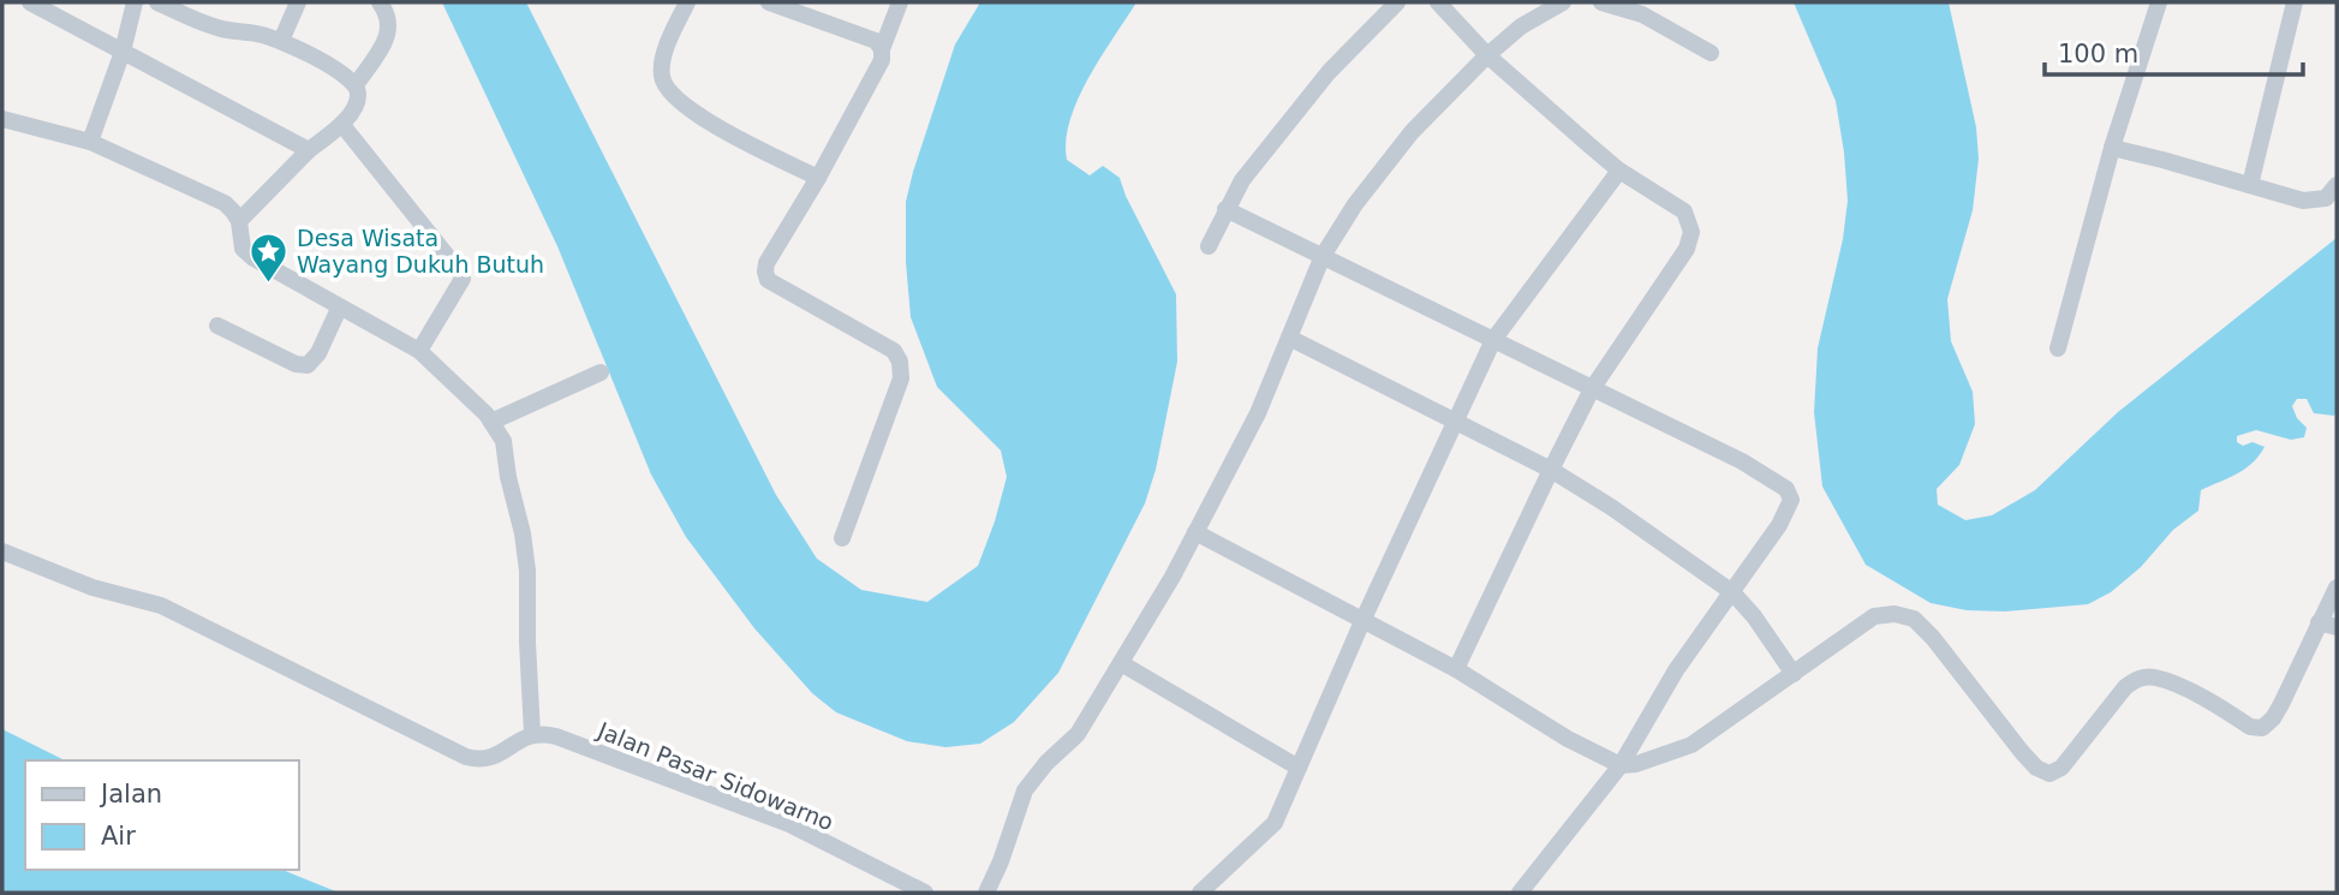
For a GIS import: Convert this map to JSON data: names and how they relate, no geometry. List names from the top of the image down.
{
  "streets": {
    "street": ["Jalan Pasar Sidowarno"]
  },
  "places": {
    "place": ["Desa Wisata Wayang Dukuh Butuh"]
  },
  "legend": ["Jalan", "Air"],
  "scale_bar": "100 m"
}
